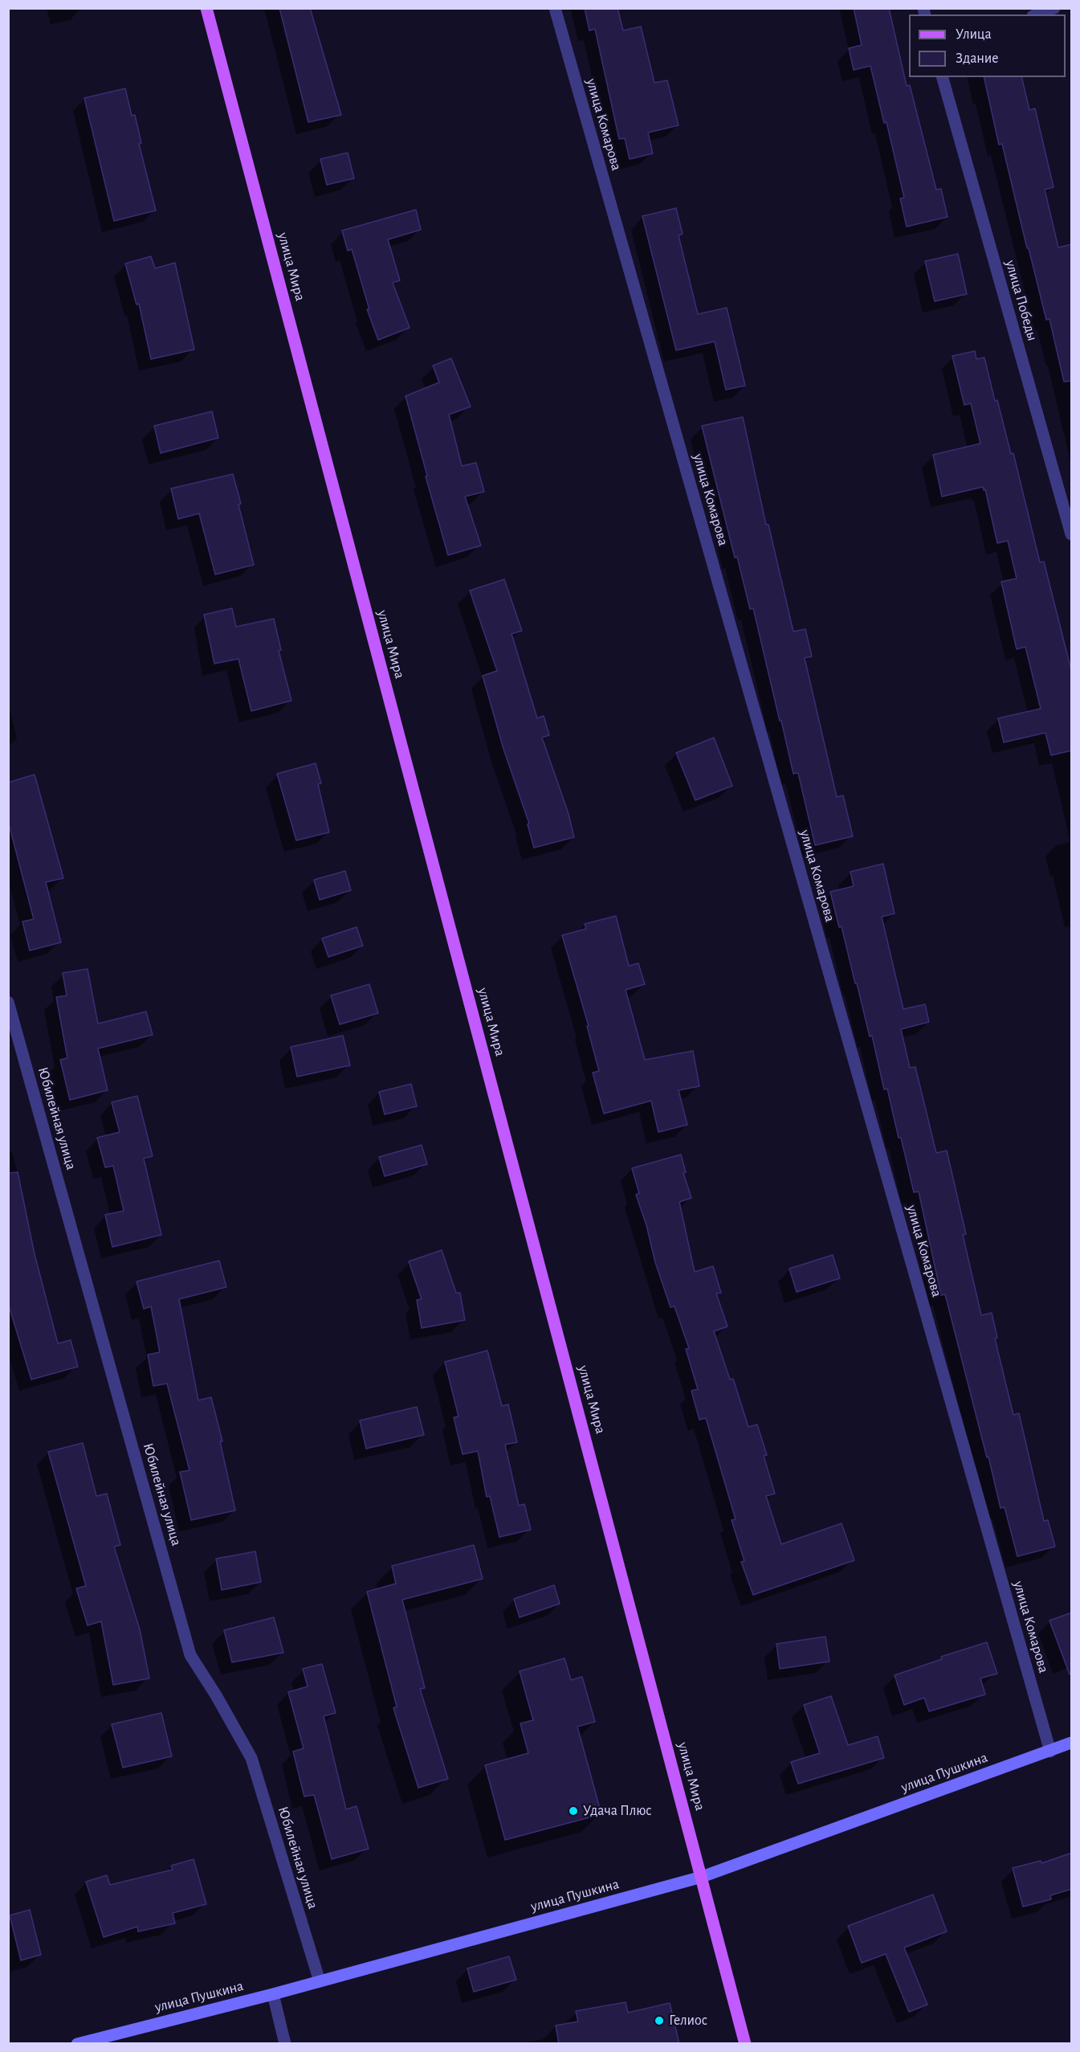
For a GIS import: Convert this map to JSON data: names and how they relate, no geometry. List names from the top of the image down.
{
  "streets": {
    "main road": ["улица Мира"],
    "street": [
      "улица Комарова",
      "улица Победы",
      "Юбилейная улица",
      "улица Пушкина"
    ]
  },
  "crossings": [
    ["улица Комарова", "улица Пушкина"],
    ["улица Мира", "улица Пушкина"],
    ["Юбилейная улица", "улица Пушкина"]
  ],
  "places": ["Удача Плюс", "Гелиос"],
  "legend": ["Улица", "Здание"]
}
